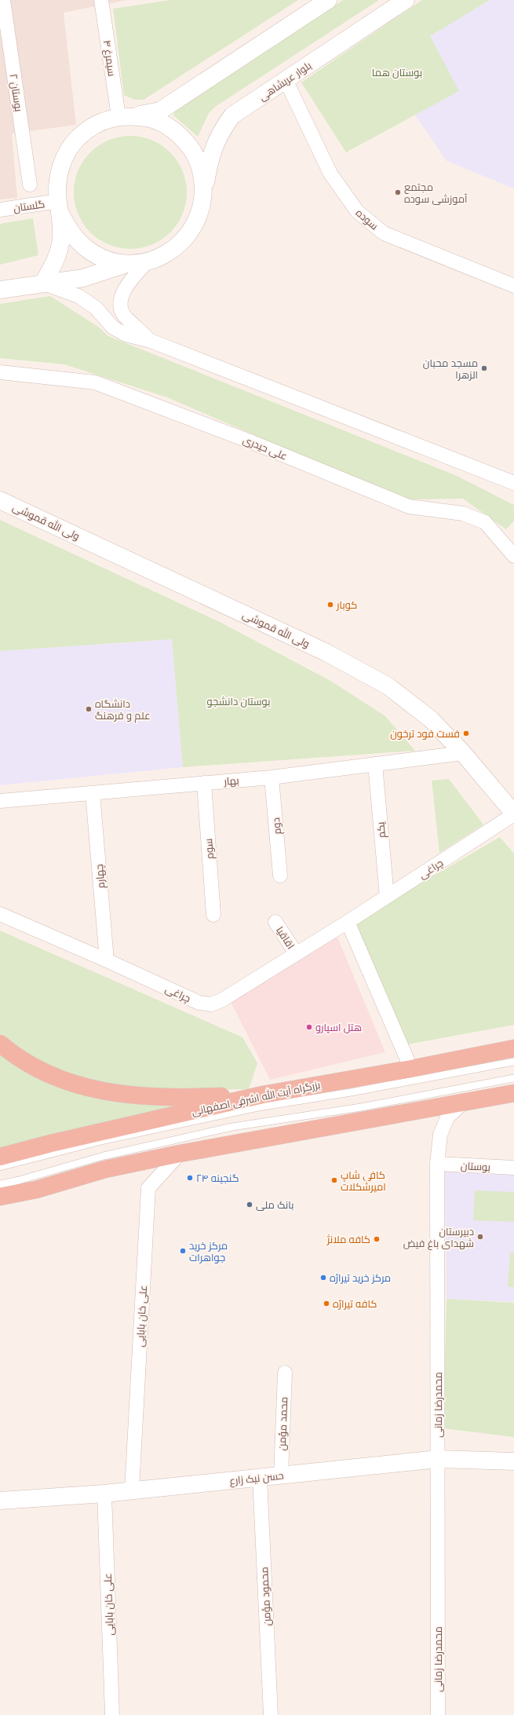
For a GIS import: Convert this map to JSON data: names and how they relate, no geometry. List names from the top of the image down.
{
  "streets": {
    "highway": ["بزرگراه آیت الله اشرفی اصفهانی"],
    "street": [
      "سیمرغ ۴",
      "بلوار عربشاهی",
      "بوستان ۲",
      "گلستان",
      "سوده",
      "علی حیدری",
      "ولی الله قموشی",
      "بهار",
      "دوم",
      "یکم",
      "سوم",
      "چراغی",
      "چهارم",
      "اقاقیا",
      "بوستان",
      "علی خان بابایی",
      "محمدرضا زمانی",
      "محمد مؤمن",
      "حسن نیک زارع",
      "محمود مؤمن"
    ]
  },
  "crossings": [
    ["بلوار عربشاهی", "سوده"],
    ["ولی الله قموشی", "بهار"],
    ["ولی الله قموشی", "چراغی"],
    ["بهار", "دوم"],
    ["بهار", "یکم"],
    ["بهار", "سوم"],
    ["بهار", "چهارم"],
    ["یکم", "چراغی"],
    ["چراغی", "چهارم"],
    ["چراغی", "اقاقیا"],
    ["بوستان", "محمدرضا زمانی"],
    ["علی خان بابایی", "حسن نیک زارع"],
    ["محمدرضا زمانی", "حسن نیک زارع"],
    ["محمد مؤمن", "حسن نیک زارع"],
    ["حسن نیک زارع", "محمود مؤمن"]
  ],
  "parks": ["بوستان هما", "بوستان دانشجو"],
  "places": [
    "مجتمع آموزشی سوده",
    "مسجد محبان الزهرا",
    "کوبار",
    "دانشگاه علم و فرهنگ",
    "فست فود ترخون",
    "هتل اسپارو",
    "گنجینه ۲۴",
    "کافی شاپ امیرشکلات",
    "بانک ملی",
    "دبیرستان شهدای باغ فیض",
    "کافه ملانژ",
    "مرکز خرید جواهرات",
    "مرکز خرید تیراژه",
    "کافه تیراژه"
  ]
}
